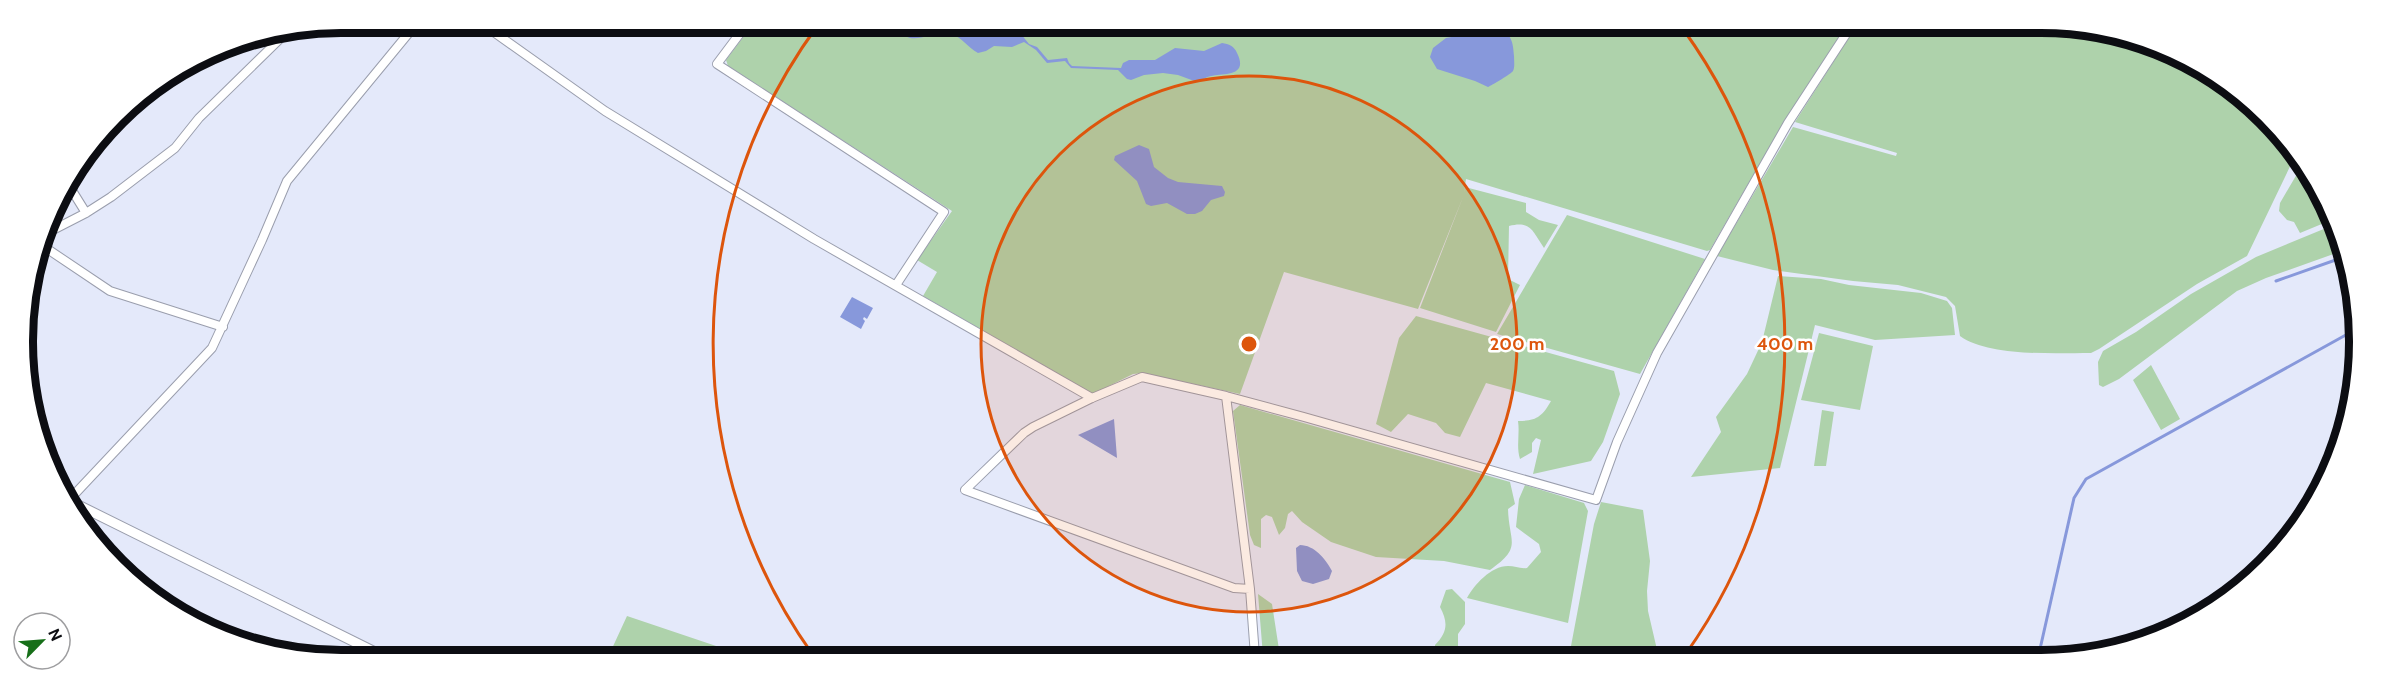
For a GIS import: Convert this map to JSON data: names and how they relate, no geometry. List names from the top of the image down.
{
  "north": "top right",
  "rings": ["200 m", "400 m"]
}
